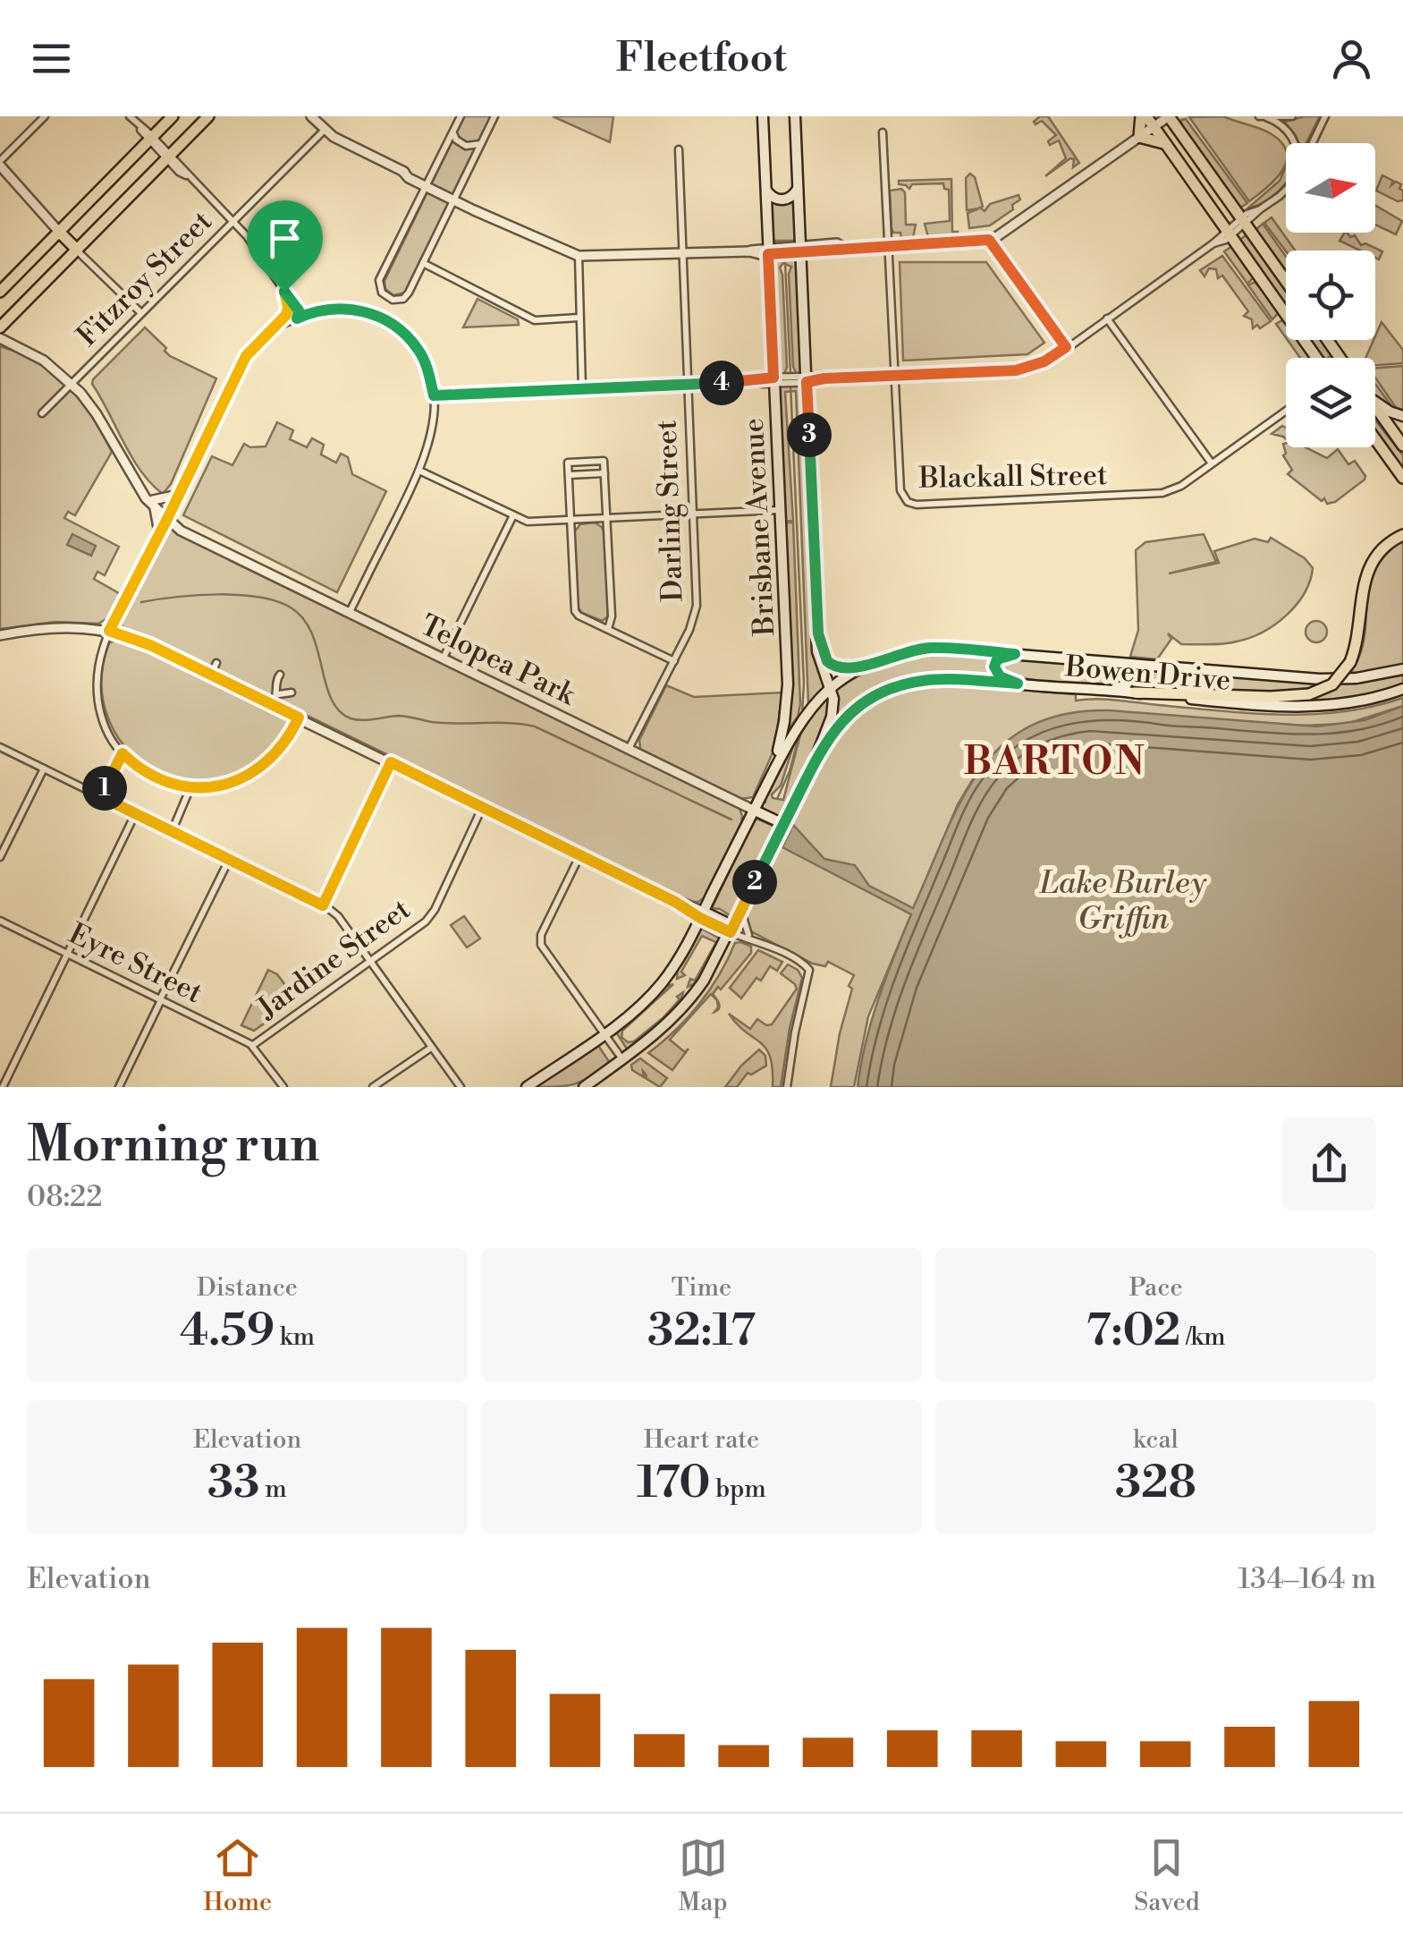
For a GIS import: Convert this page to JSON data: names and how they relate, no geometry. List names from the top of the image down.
{
  "streets": {
    "main road": ["Brisbane Avenue", "Telopea Park", "Bowen Drive"],
    "street": [
      "Fitzroy Street",
      "Blackall Street",
      "Darling Street",
      "Jardine Street",
      "Eyre Street"
    ]
  },
  "crossings": [
    ["Fitzroy Street", "Telopea Park"],
    ["Darling Street", "Telopea Park"],
    ["Brisbane Avenue", "Bowen Drive"],
    ["Jardine Street", "Eyre Street"]
  ],
  "districts": ["BARTON"],
  "water": ["Lake Burley Griffin"],
  "north": "right",
  "page": {
    "header": "Fleetfoot",
    "pins": [
      "4",
      "3",
      "1",
      "2"
    ],
    "heading": ["Morning run", "08:22"],
    "stats": [
      ["Distance", "4.59 km"],
      ["Time", "32:17"],
      ["Pace", "7:02 /km"],
      ["Elevation", "33 m"],
      ["Heart rate", "170 bpm"],
      ["kcal", "328"]
    ],
    "chart": ["Elevation", "134–164 m"],
    "tabs": ["Home", "Map", "Saved"]
  }
}
